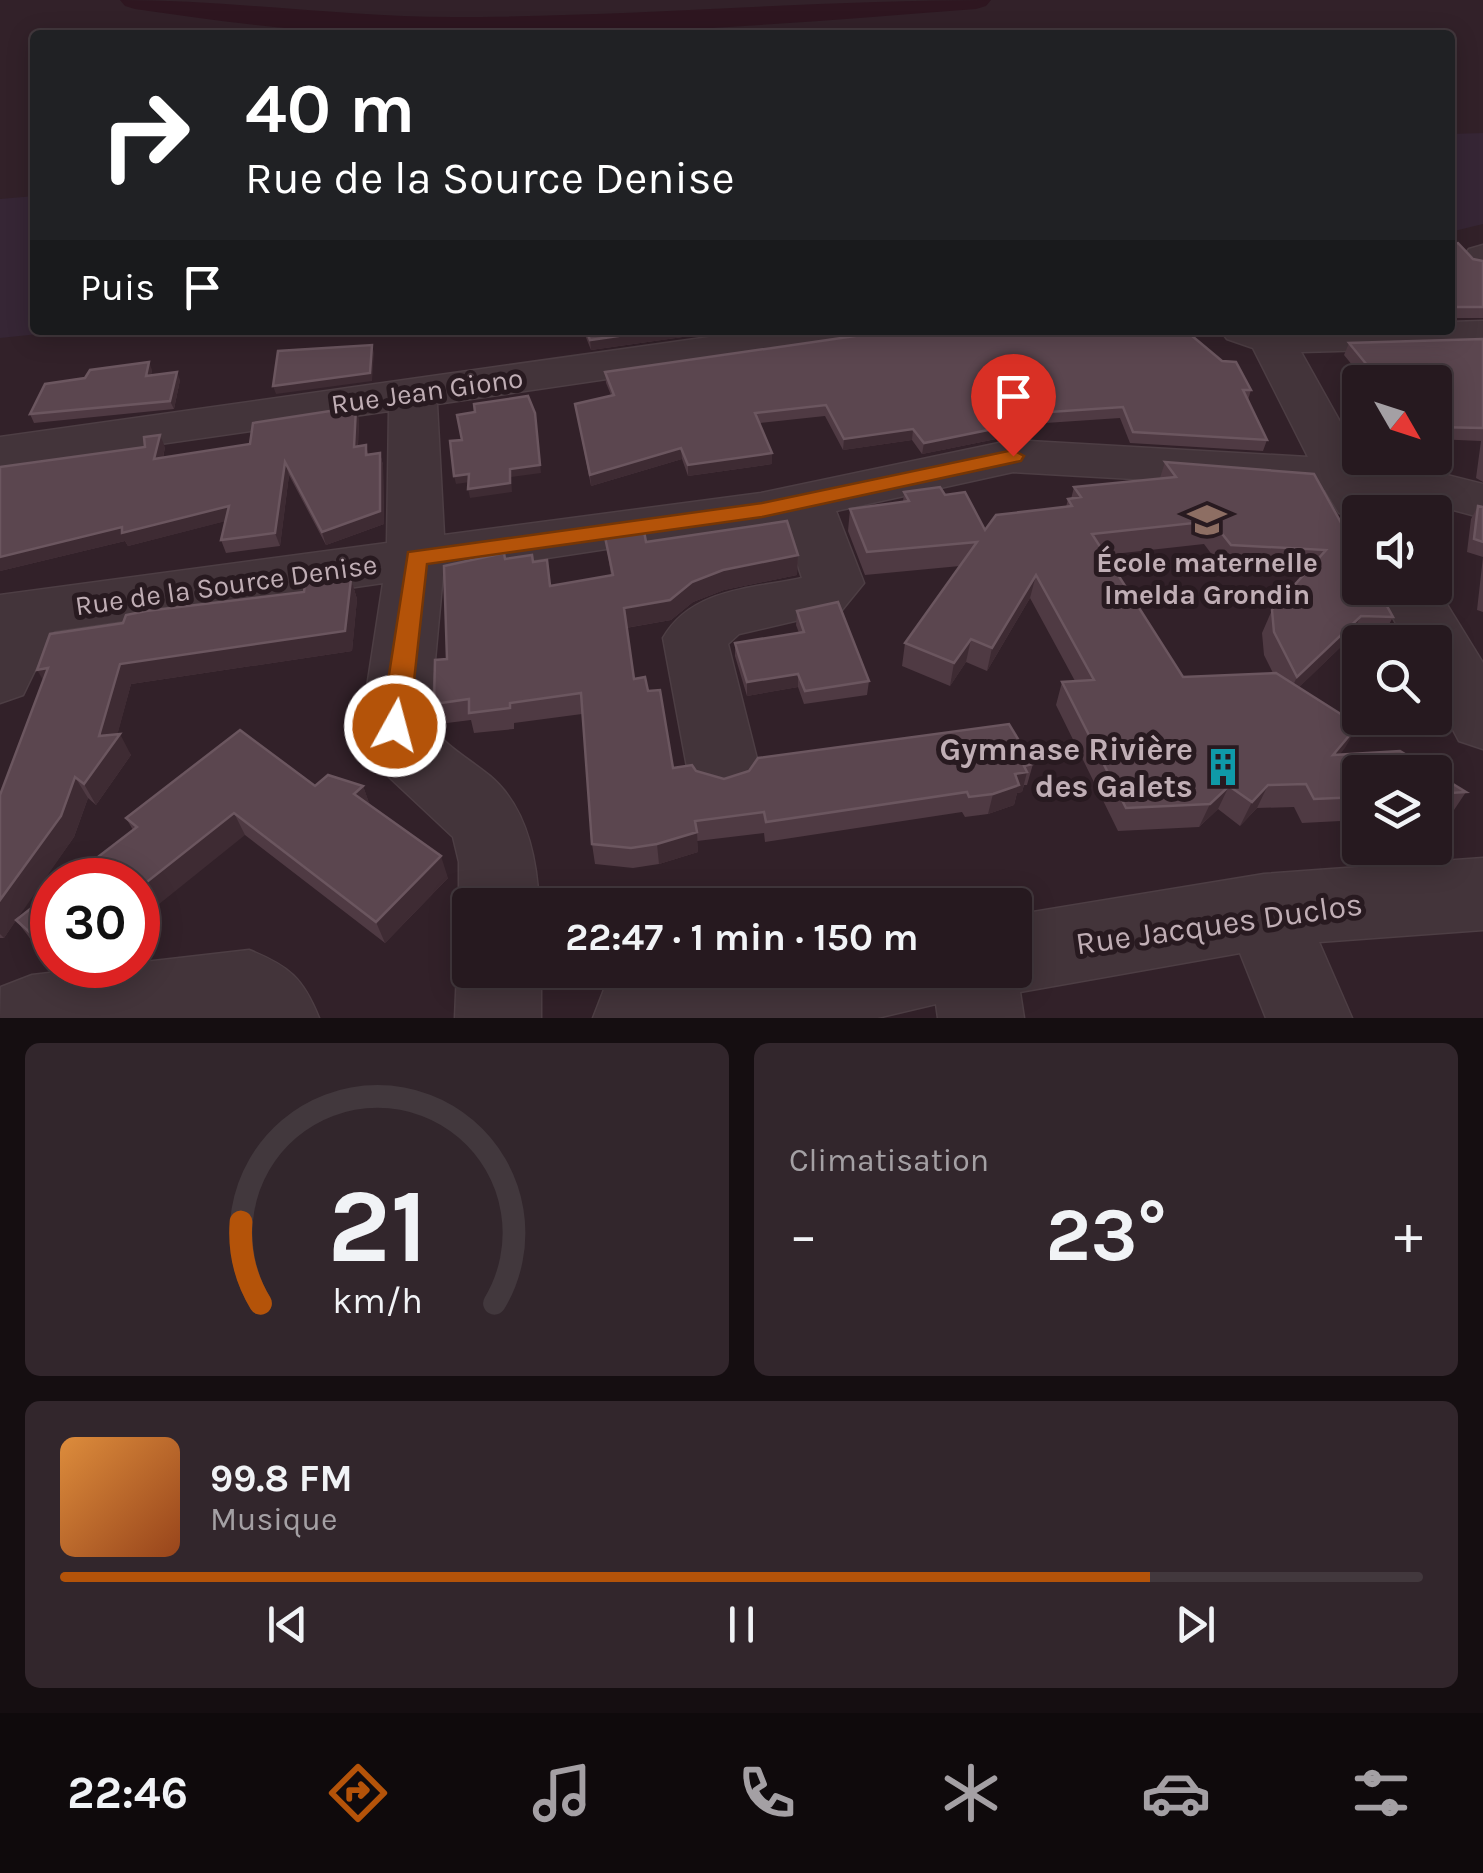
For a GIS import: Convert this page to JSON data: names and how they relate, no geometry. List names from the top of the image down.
{
  "streets": {
    "street": ["Rue Jean Giono", "Rue de la Source Denise", "Rue Jacques Duclos"]
  },
  "places": {
    "school or university": ["École maternelle Imelda Grondin"],
    "building": ["Gymnase Rivière des Galets"]
  },
  "north": "bottom right",
  "page": {
    "turn": ["40 m", "Rue de la Source Denise"],
    "then": "Puis",
    "limit": "30",
    "trip": "22:47 · 1 min · 150 m",
    "tile": "Climatisation",
    "heat": ["−", "23°", "+"],
    "song": ["99.8 FM", "Musique"],
    "tabs": "22:46",
    "gauge": ["21", "km/h"]
  }
}
